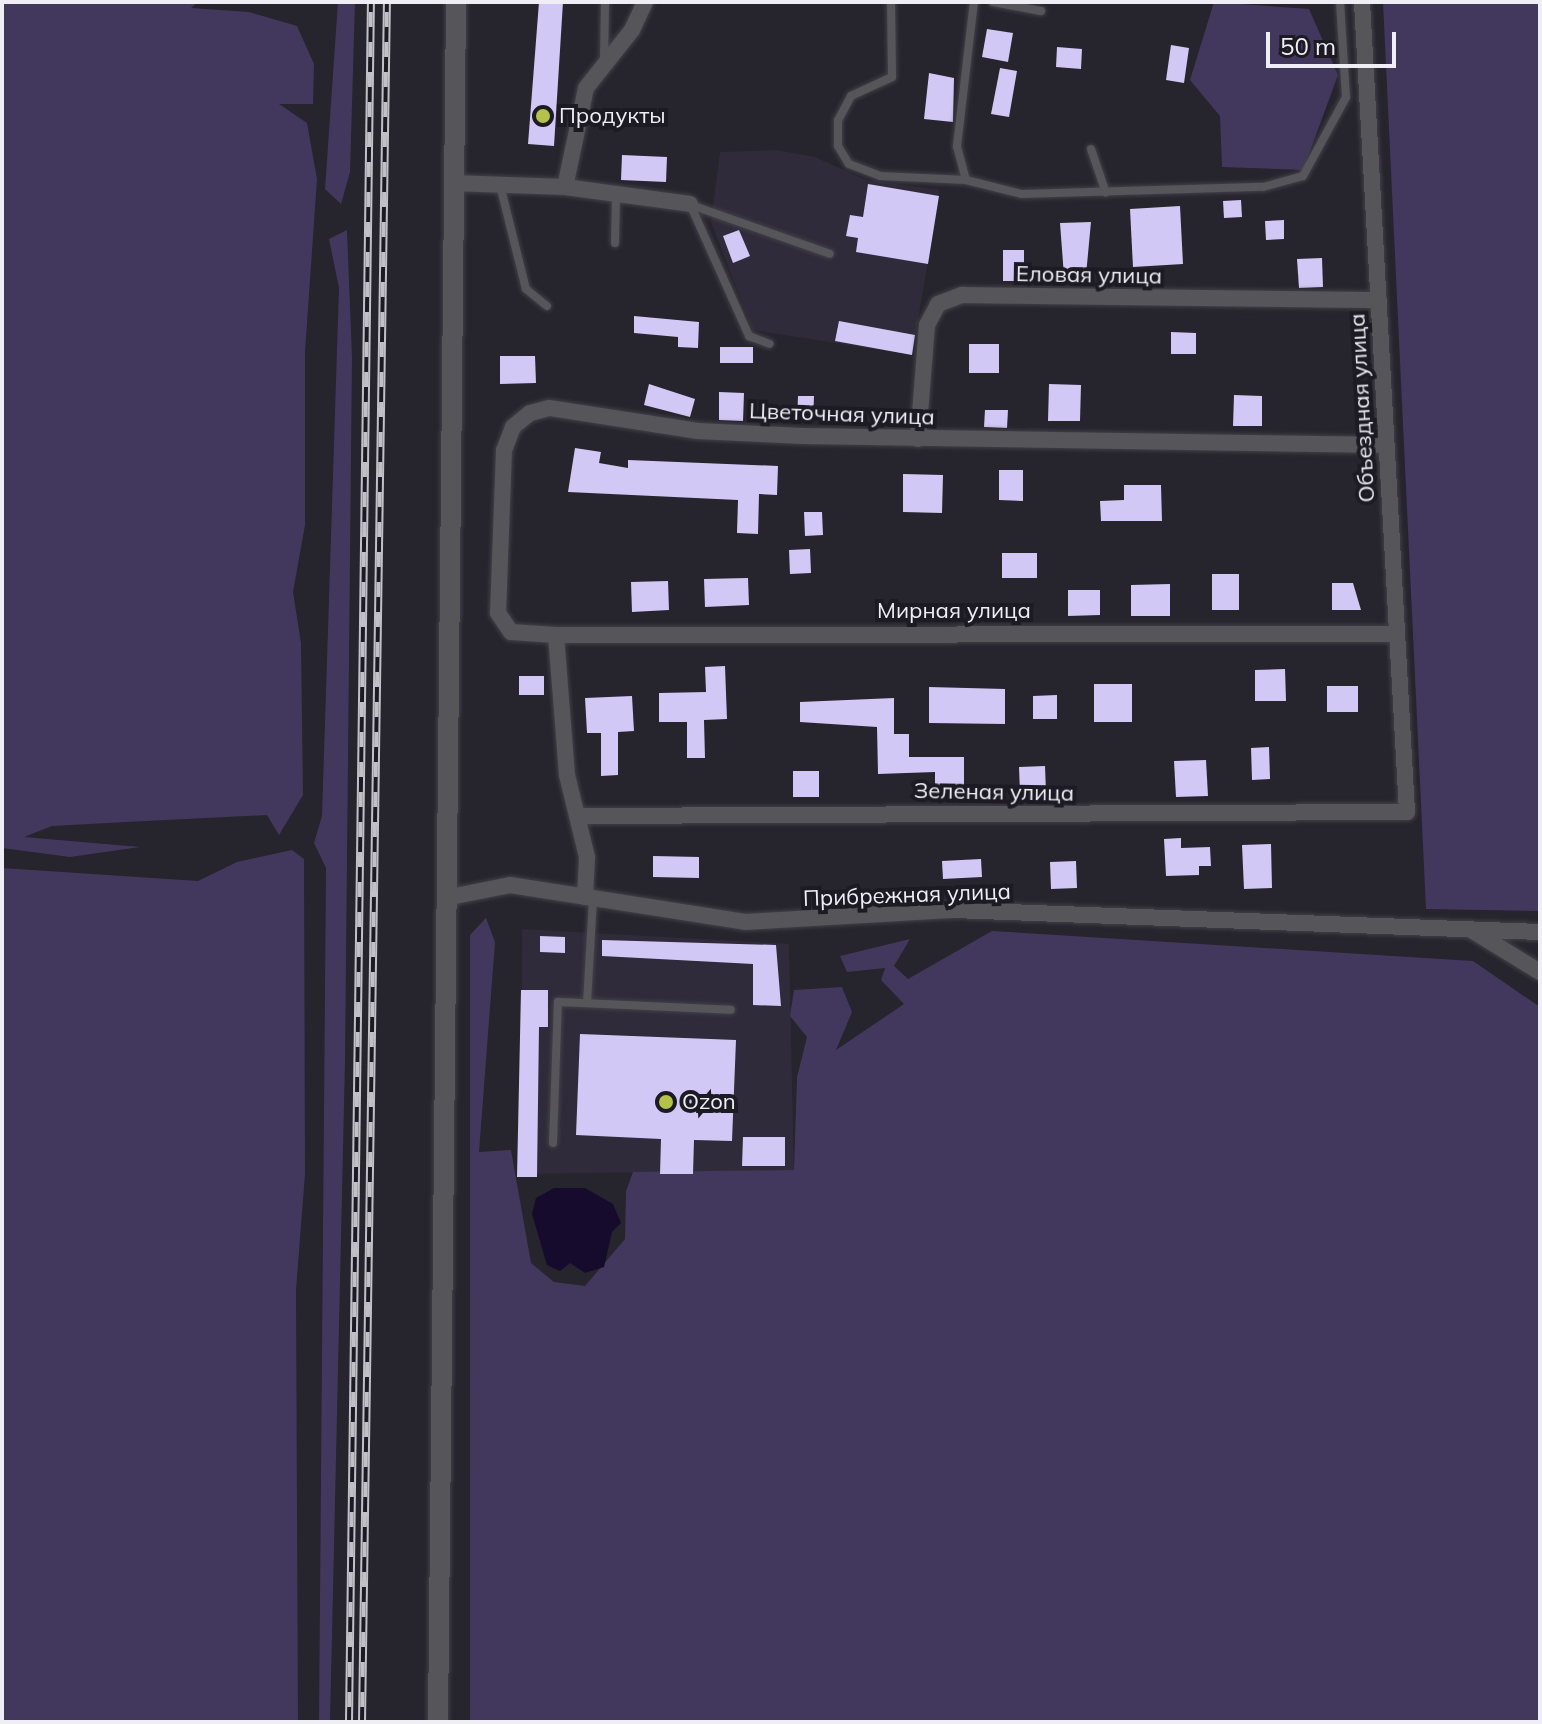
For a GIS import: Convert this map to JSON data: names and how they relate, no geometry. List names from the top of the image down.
{
  "streets": {
    "street": [
      "Еловая улица",
      "Объездная улица",
      "Цветочная улица",
      "Мирная улица",
      "Зеленая улица",
      "Прибрежная улица"
    ]
  },
  "crossings": [
    ["Еловая улица", "Объездная улица"],
    ["Еловая улица", "Цветочная улица"],
    ["Объездная улица", "Цветочная улица"],
    ["Объездная улица", "Мирная улица"],
    ["Объездная улица", "Зеленая улица"],
    ["Цветочная улица", "Мирная улица"]
  ],
  "places": ["Продукты", "Ozon"],
  "scale_bar": "50 m"
}
